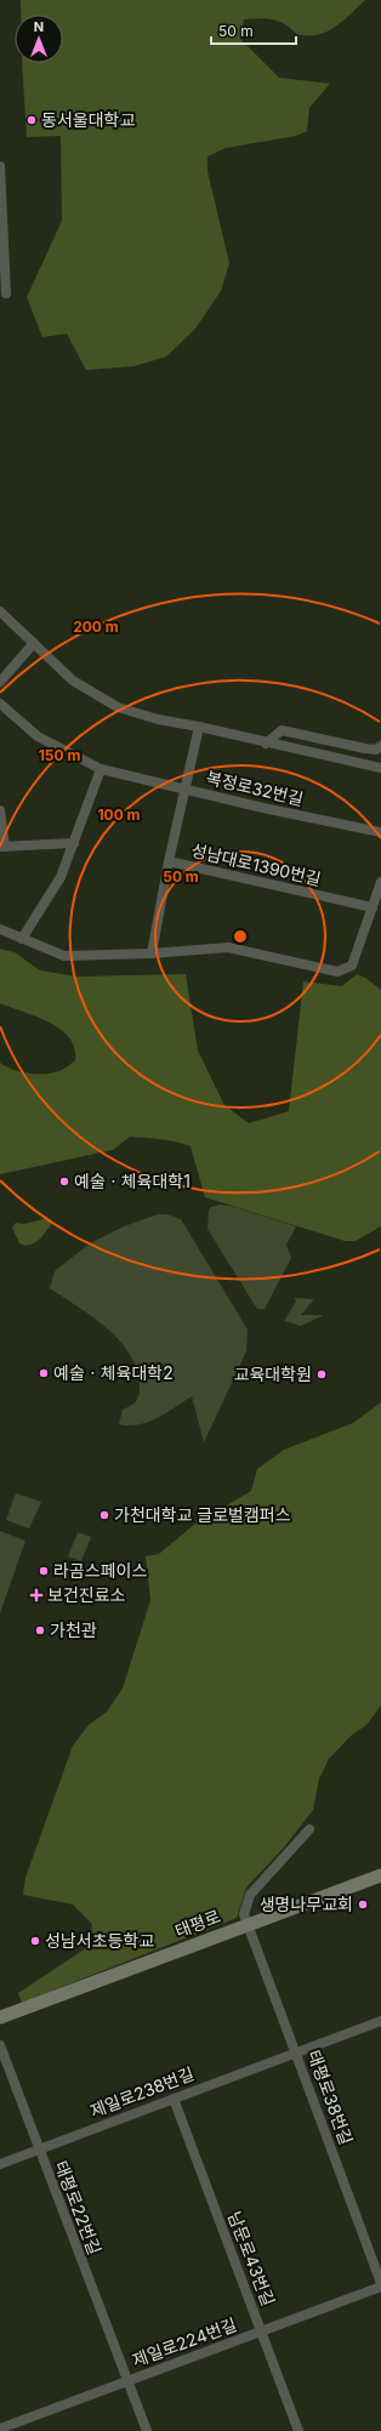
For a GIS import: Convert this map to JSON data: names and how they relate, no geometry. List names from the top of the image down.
{
  "streets": {
    "main road": ["태평로"],
    "street": [
      "복정로32번길",
      "성남대로1390번길",
      "제일로238번길",
      "태평로38번길",
      "태평로22번길",
      "남문로43번길",
      "제일로224번길"
    ]
  },
  "crossings": [
    ["태평로", "태평로38번길"],
    ["제일로238번길", "태평로38번길"],
    ["제일로238번길", "태평로22번길"],
    ["제일로238번길", "남문로43번길"],
    ["태평로22번길", "제일로224번길"],
    ["남문로43번길", "제일로224번길"]
  ],
  "places": {
    "other": [
      "동서울대학교",
      "예술ㆍ체육대학1",
      "예술ㆍ체육대학2",
      "교육대학원",
      "가천대학교 글로벌캠퍼스",
      "라곰스페이스",
      "가천관",
      "생명나무교회",
      "성남서초등학교"
    ],
    "health": ["보건진료소"]
  },
  "scale_bar": "50 m",
  "north": "top",
  "rings": [
    "200 m",
    "150 m",
    "100 m",
    "50 m"
  ]
}
